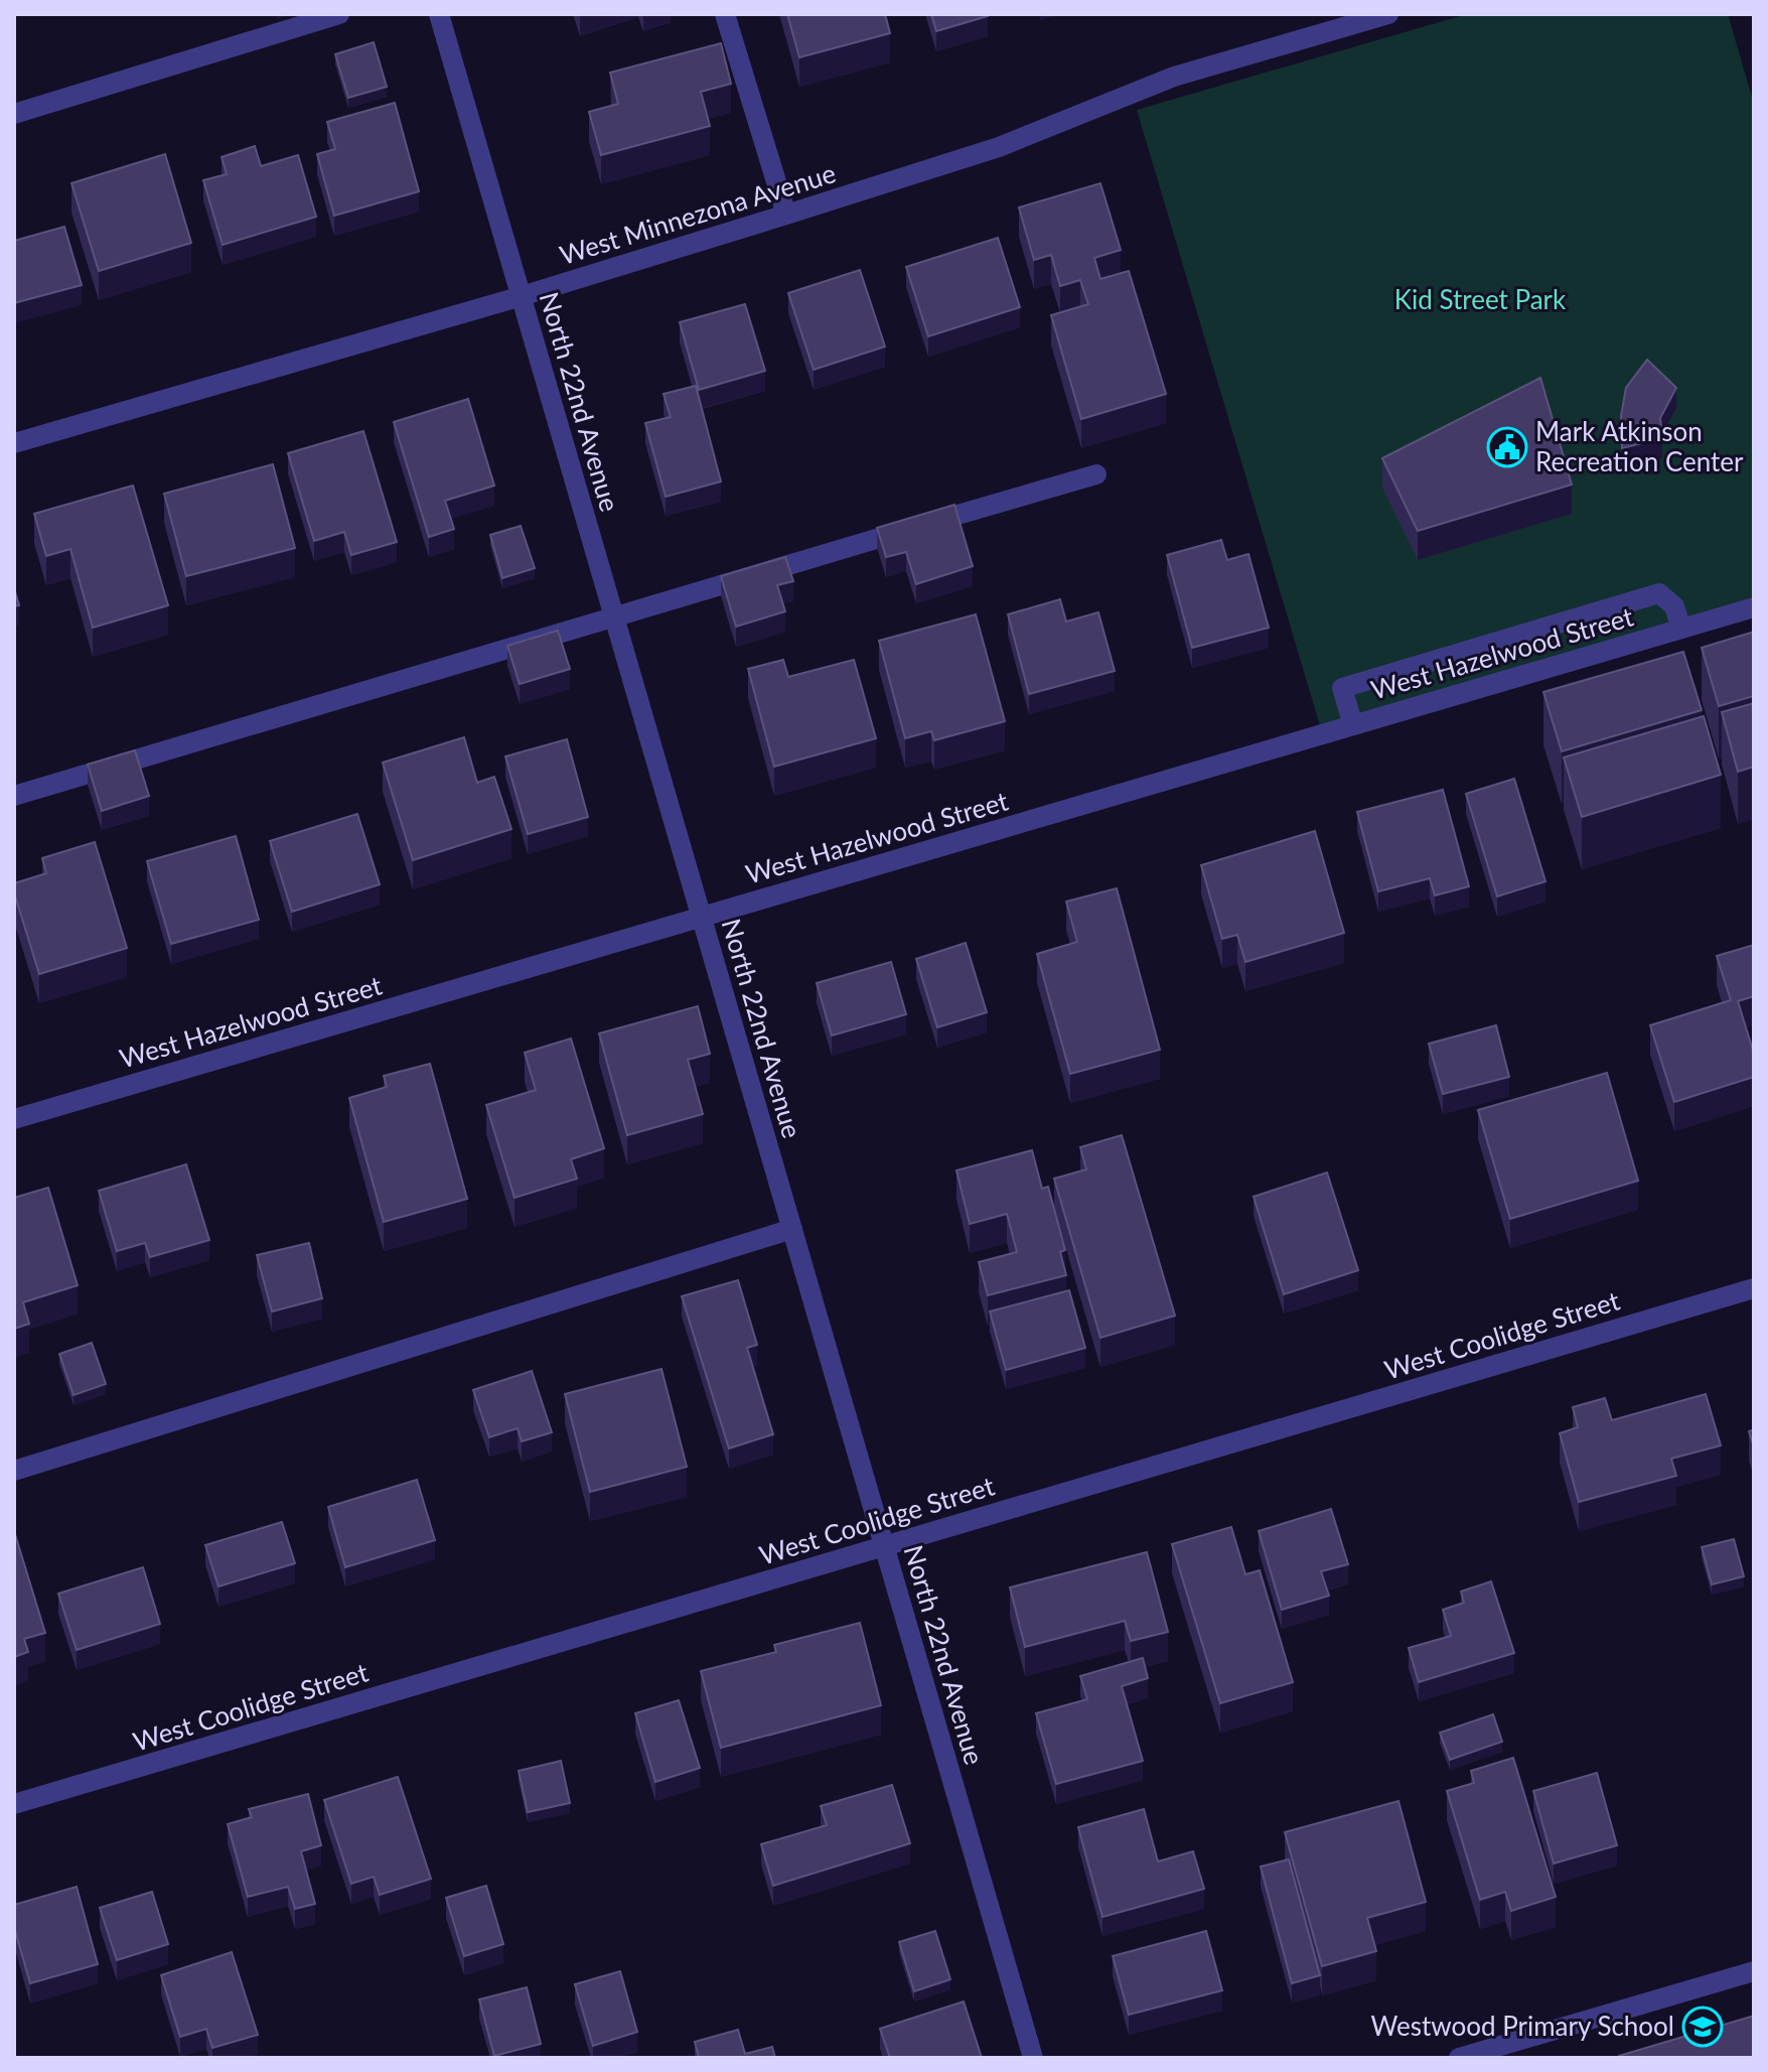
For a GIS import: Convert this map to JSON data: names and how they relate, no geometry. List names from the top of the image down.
{
  "streets": {
    "street": [
      "West Minnezona Avenue",
      "North 22nd Avenue",
      "West Hazelwood Street",
      "West Coolidge Street"
    ]
  },
  "crossings": [
    ["West Minnezona Avenue", "North 22nd Avenue"],
    ["North 22nd Avenue", "West Hazelwood Street"],
    ["North 22nd Avenue", "West Coolidge Street"]
  ],
  "parks": ["Kid Street Park"],
  "places": {
    "public building": ["Mark Atkinson Recreation Center"],
    "school or university": ["Westwood Primary School"]
  }
}
